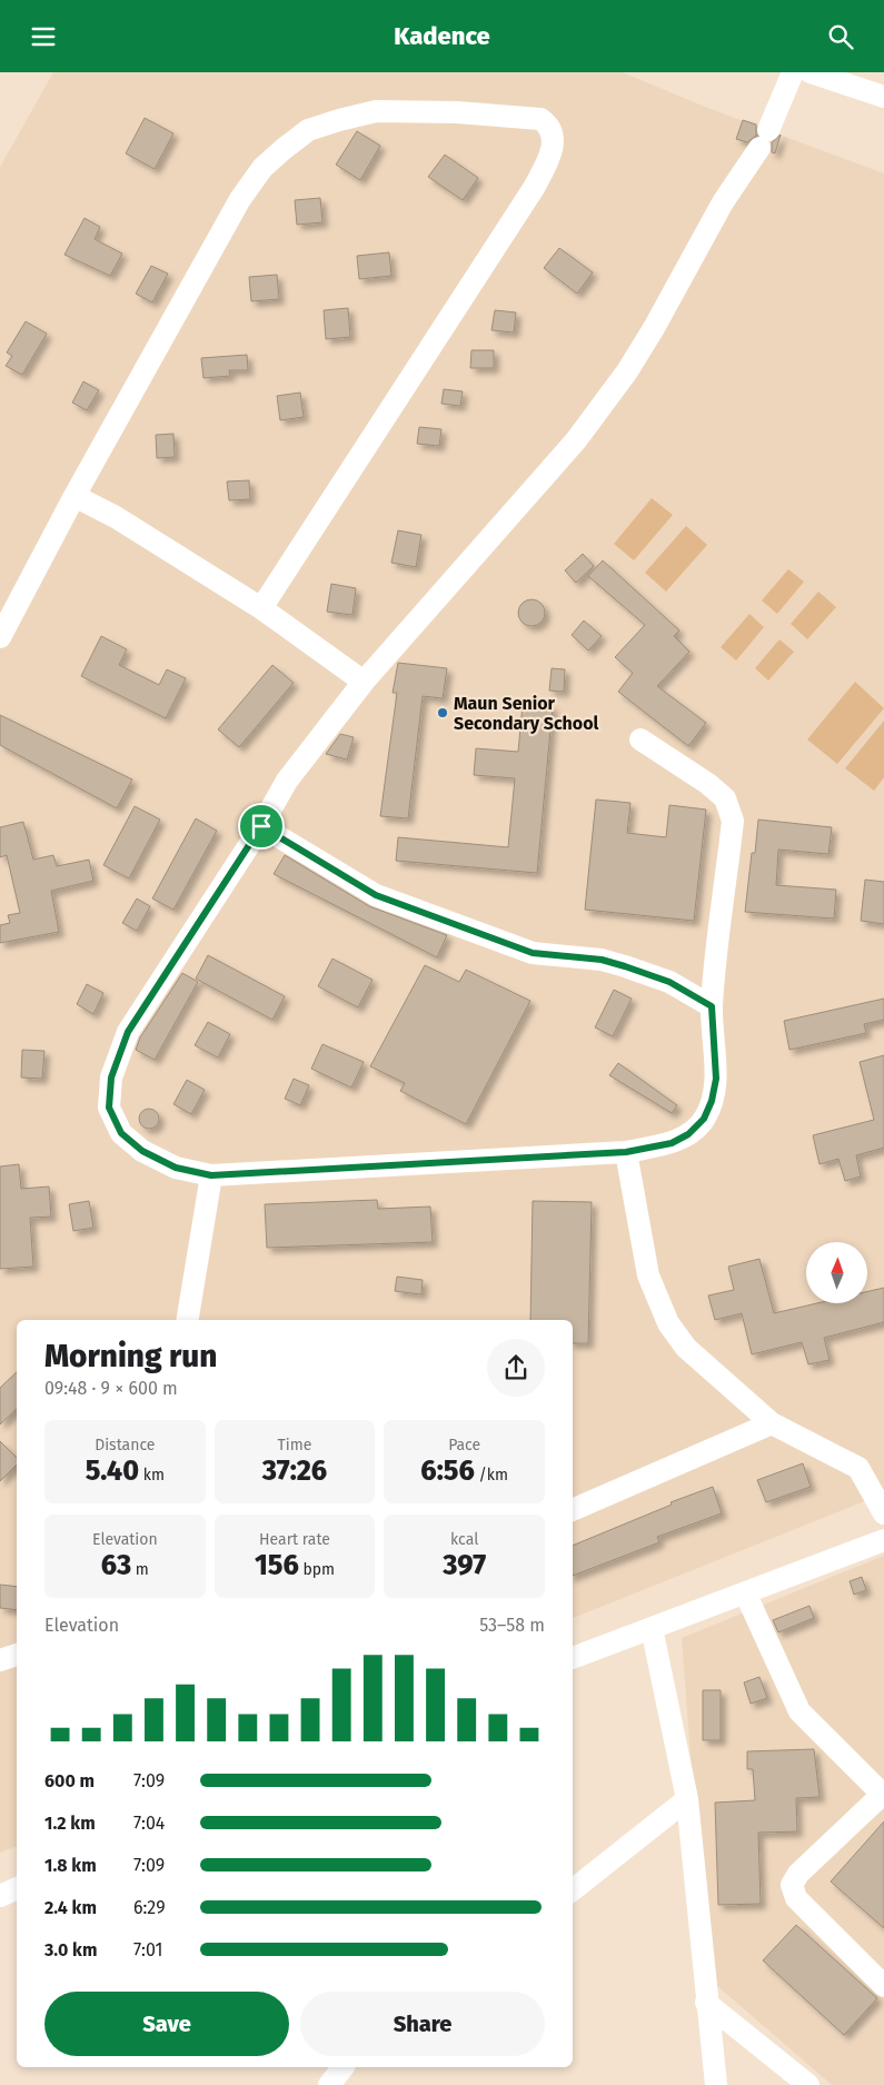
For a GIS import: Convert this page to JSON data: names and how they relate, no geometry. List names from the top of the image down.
{
  "places": ["Maun Senior Secondary School"],
  "north": "top",
  "page": {
    "header": "Kadence",
    "heading": ["Morning run", "09:48 · 9 × 600 m"],
    "stats": [
      ["Distance", "5.40 km"],
      ["Time", "37:26"],
      ["Pace", "6:56 /km"],
      ["Elevation", "63 m"],
      ["Heart rate", "156 bpm"],
      ["kcal", "397"]
    ],
    "chart": ["Elevation", "53–58 m"],
    "list": [
      {
        "name": "600 m",
        "note": "7:09"
      },
      {
        "name": "1.2 km",
        "note": "7:04"
      },
      {
        "name": "1.8 km",
        "note": "7:09"
      },
      {
        "name": "2.4 km",
        "note": "6:29"
      },
      {
        "name": "3.0 km",
        "note": "7:01"
      }
    ],
    "buttons": ["Save", "Share"]
  }
}
